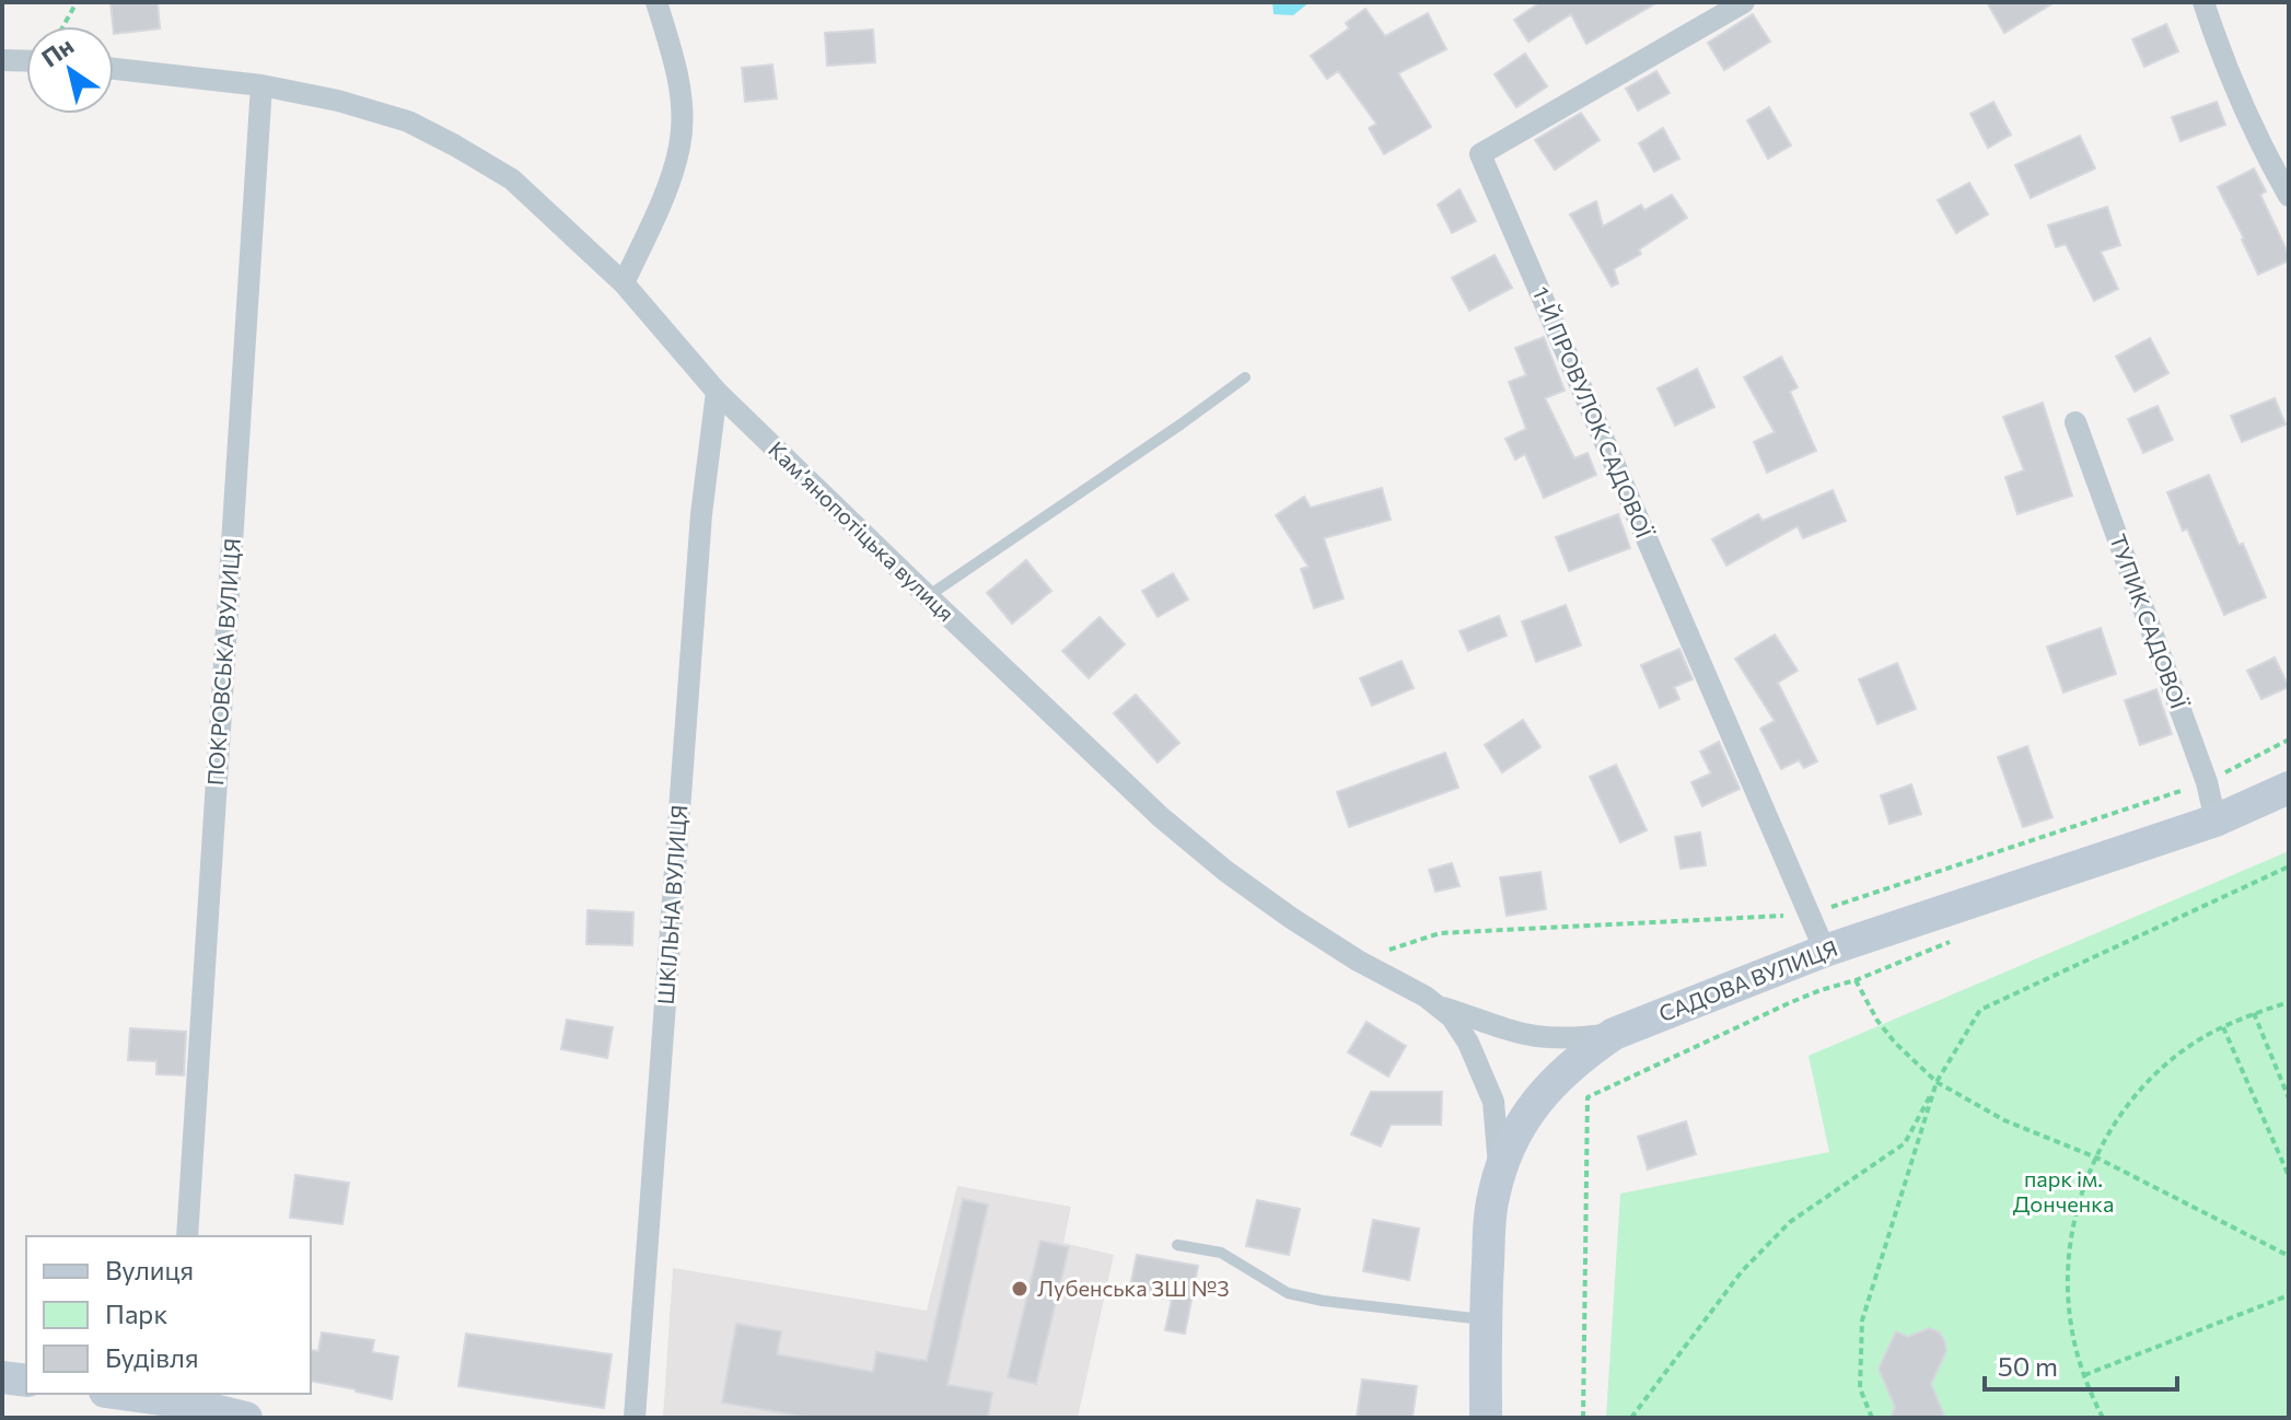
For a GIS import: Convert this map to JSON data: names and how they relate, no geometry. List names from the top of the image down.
{
  "streets": {
    "main road": ["САДОВА ВУЛИЦЯ"],
    "street": [
      "1-Й ПРОВУЛОК САДОВОЇ",
      "Камʼянопотіцька вулиця",
      "ТУПИК САДОВОЇ",
      "ПОКРОВСЬКА ВУЛИЦЯ",
      "ШКІЛЬНА ВУЛИЦЯ"
    ]
  },
  "crossings": [
    ["1-Й ПРОВУЛОК САДОВОЇ", "САДОВА ВУЛИЦЯ"],
    ["Камʼянопотіцька вулиця", "ПОКРОВСЬКА ВУЛИЦЯ"],
    ["Камʼянопотіцька вулиця", "ШКІЛЬНА ВУЛИЦЯ"],
    ["Камʼянопотіцька вулиця", "САДОВА ВУЛИЦЯ"],
    ["ТУПИК САДОВОЇ", "САДОВА ВУЛИЦЯ"]
  ],
  "parks": ["парк ім. Донченка"],
  "places": ["Лубенська ЗШ №3"],
  "legend": ["Вулиця", "Парк", "Будівля"],
  "scale_bar": "50 m",
  "north": "top left"
}
